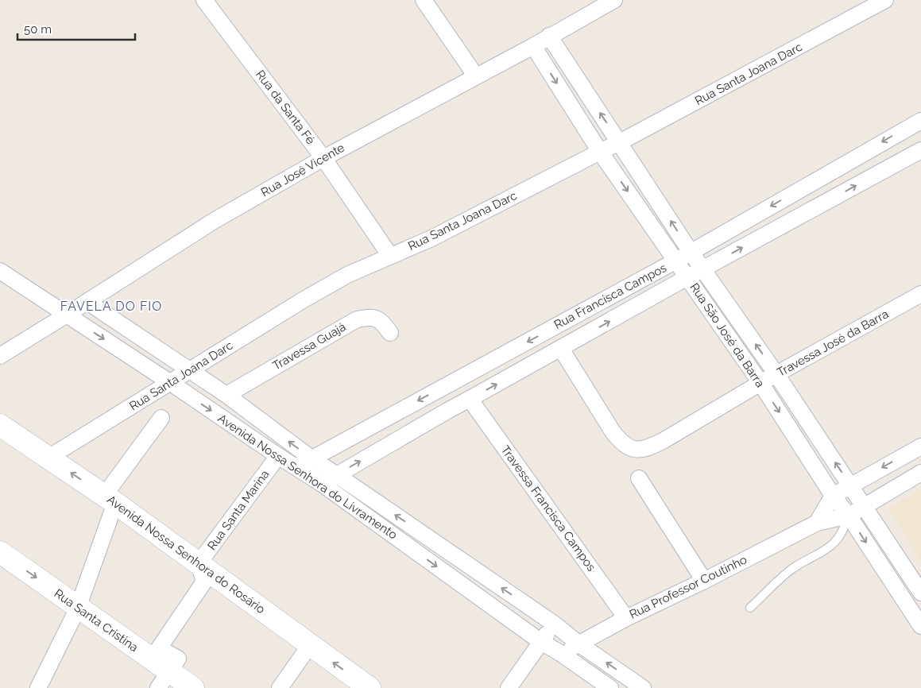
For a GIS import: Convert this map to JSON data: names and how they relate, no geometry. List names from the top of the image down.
{
  "streets": {
    "main road": ["Avenida Nossa Senhora do Rosário", "Rua Santa Cristina"],
    "street": [
      "Rua Santa Joana Darc",
      "Rua da Santa Fé",
      "Rua José Vicente",
      "Rua Francisca Campos",
      "Rua São José da Barra",
      "Travessa José da Barra",
      "Travessa Guajá",
      "Avenida Nossa Senhora do Livramento",
      "Travessa Francisca Campos",
      "Rua Santa Marina",
      "Rua Professor Coutinho"
    ]
  },
  "crossings": [
    ["Rua Santa Joana Darc", "Rua da Santa Fé"],
    ["Rua Santa Joana Darc", "Rua São José da Barra"],
    ["Rua Santa Joana Darc", "Avenida Nossa Senhora do Livramento"],
    ["Rua Santa Joana Darc", "Avenida Nossa Senhora do Rosário"],
    ["Rua da Santa Fé", "Rua José Vicente"],
    ["Rua José Vicente", "Rua São José da Barra"],
    ["Rua José Vicente", "Avenida Nossa Senhora do Livramento"],
    ["Rua Francisca Campos", "Rua São José da Barra"],
    ["Rua Francisca Campos", "Travessa José da Barra"],
    ["Rua Francisca Campos", "Avenida Nossa Senhora do Livramento"],
    ["Rua Francisca Campos", "Travessa Francisca Campos"],
    ["Rua São José da Barra", "Travessa José da Barra"],
    ["Rua São José da Barra", "Rua Professor Coutinho"],
    ["Travessa Guajá", "Avenida Nossa Senhora do Livramento"],
    ["Avenida Nossa Senhora do Livramento", "Rua Santa Marina"],
    ["Avenida Nossa Senhora do Livramento", "Rua Professor Coutinho"],
    ["Travessa Francisca Campos", "Rua Professor Coutinho"],
    ["Rua Santa Marina", "Avenida Nossa Senhora do Rosário"]
  ],
  "one_way": ["Rua Santa Cristina"],
  "districts": ["FAVELA DO FIO"],
  "scale_bar": "50 m"
}
